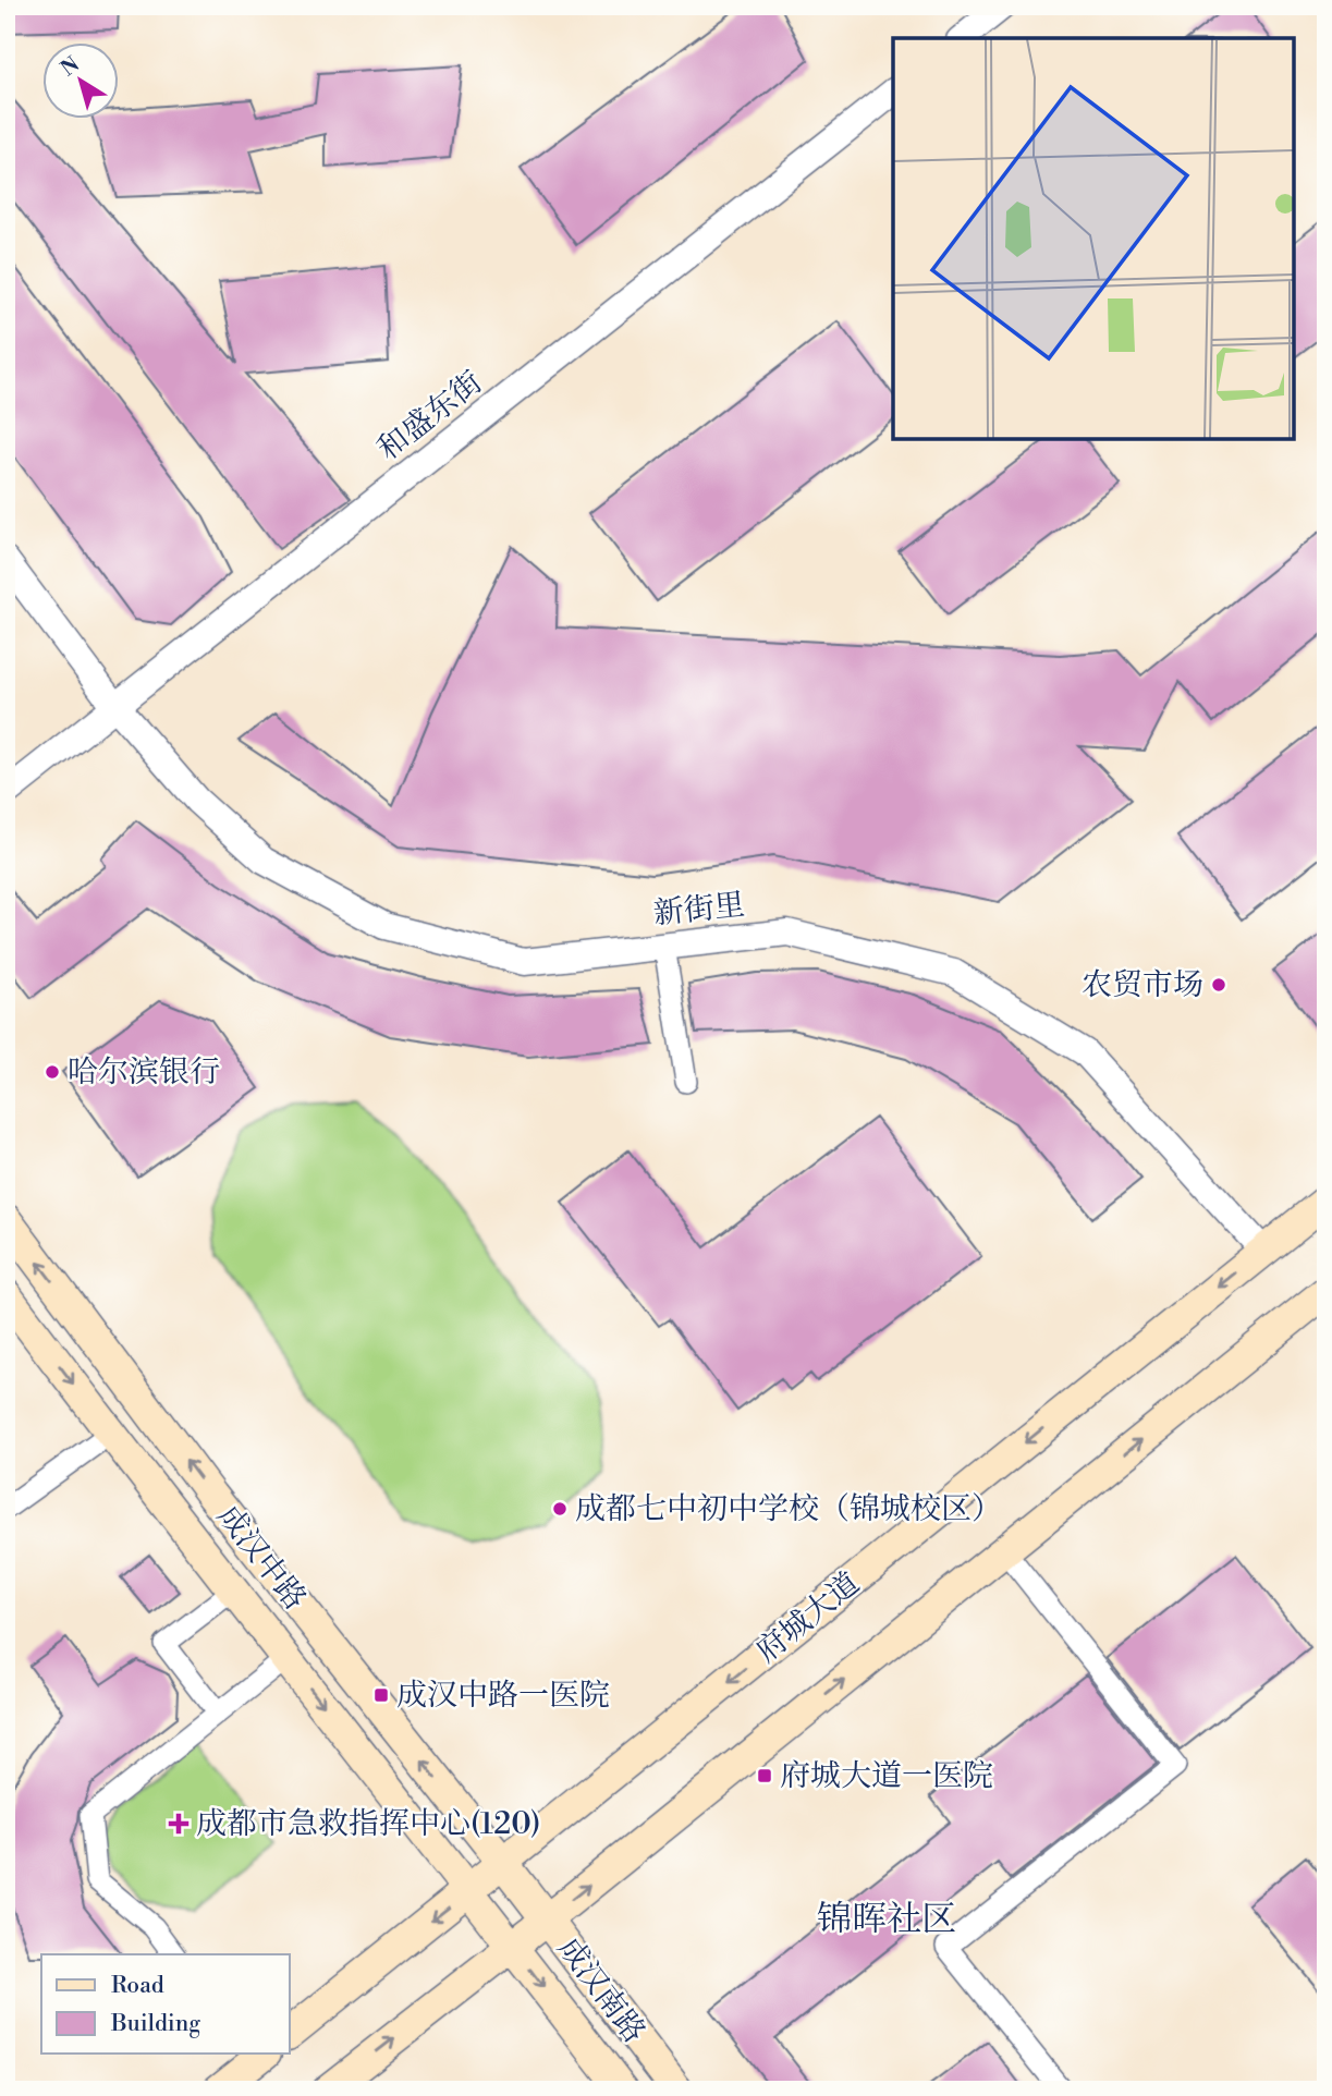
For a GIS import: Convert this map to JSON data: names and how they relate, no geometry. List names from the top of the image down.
{
  "streets": {
    "main road": ["成汉中路", "府城大道", "成汉南路"],
    "street": ["和盛东街", "新街里"]
  },
  "crossings": [
    ["和盛东街", "新街里"],
    ["新街里", "府城大道"],
    ["成汉中路", "府城大道"],
    ["成汉中路", "成汉南路"]
  ],
  "districts": ["锦晖社区"],
  "places": {
    "other": ["农贸市场", "哈尔滨银行", "成都七中初中学校（锦城校区）"],
    "transit": ["成汉中路一医院", "府城大道一医院"],
    "health": ["成都市急救指挥中心(120)"]
  },
  "legend": ["Road", "Building"],
  "north": "top left"
}
